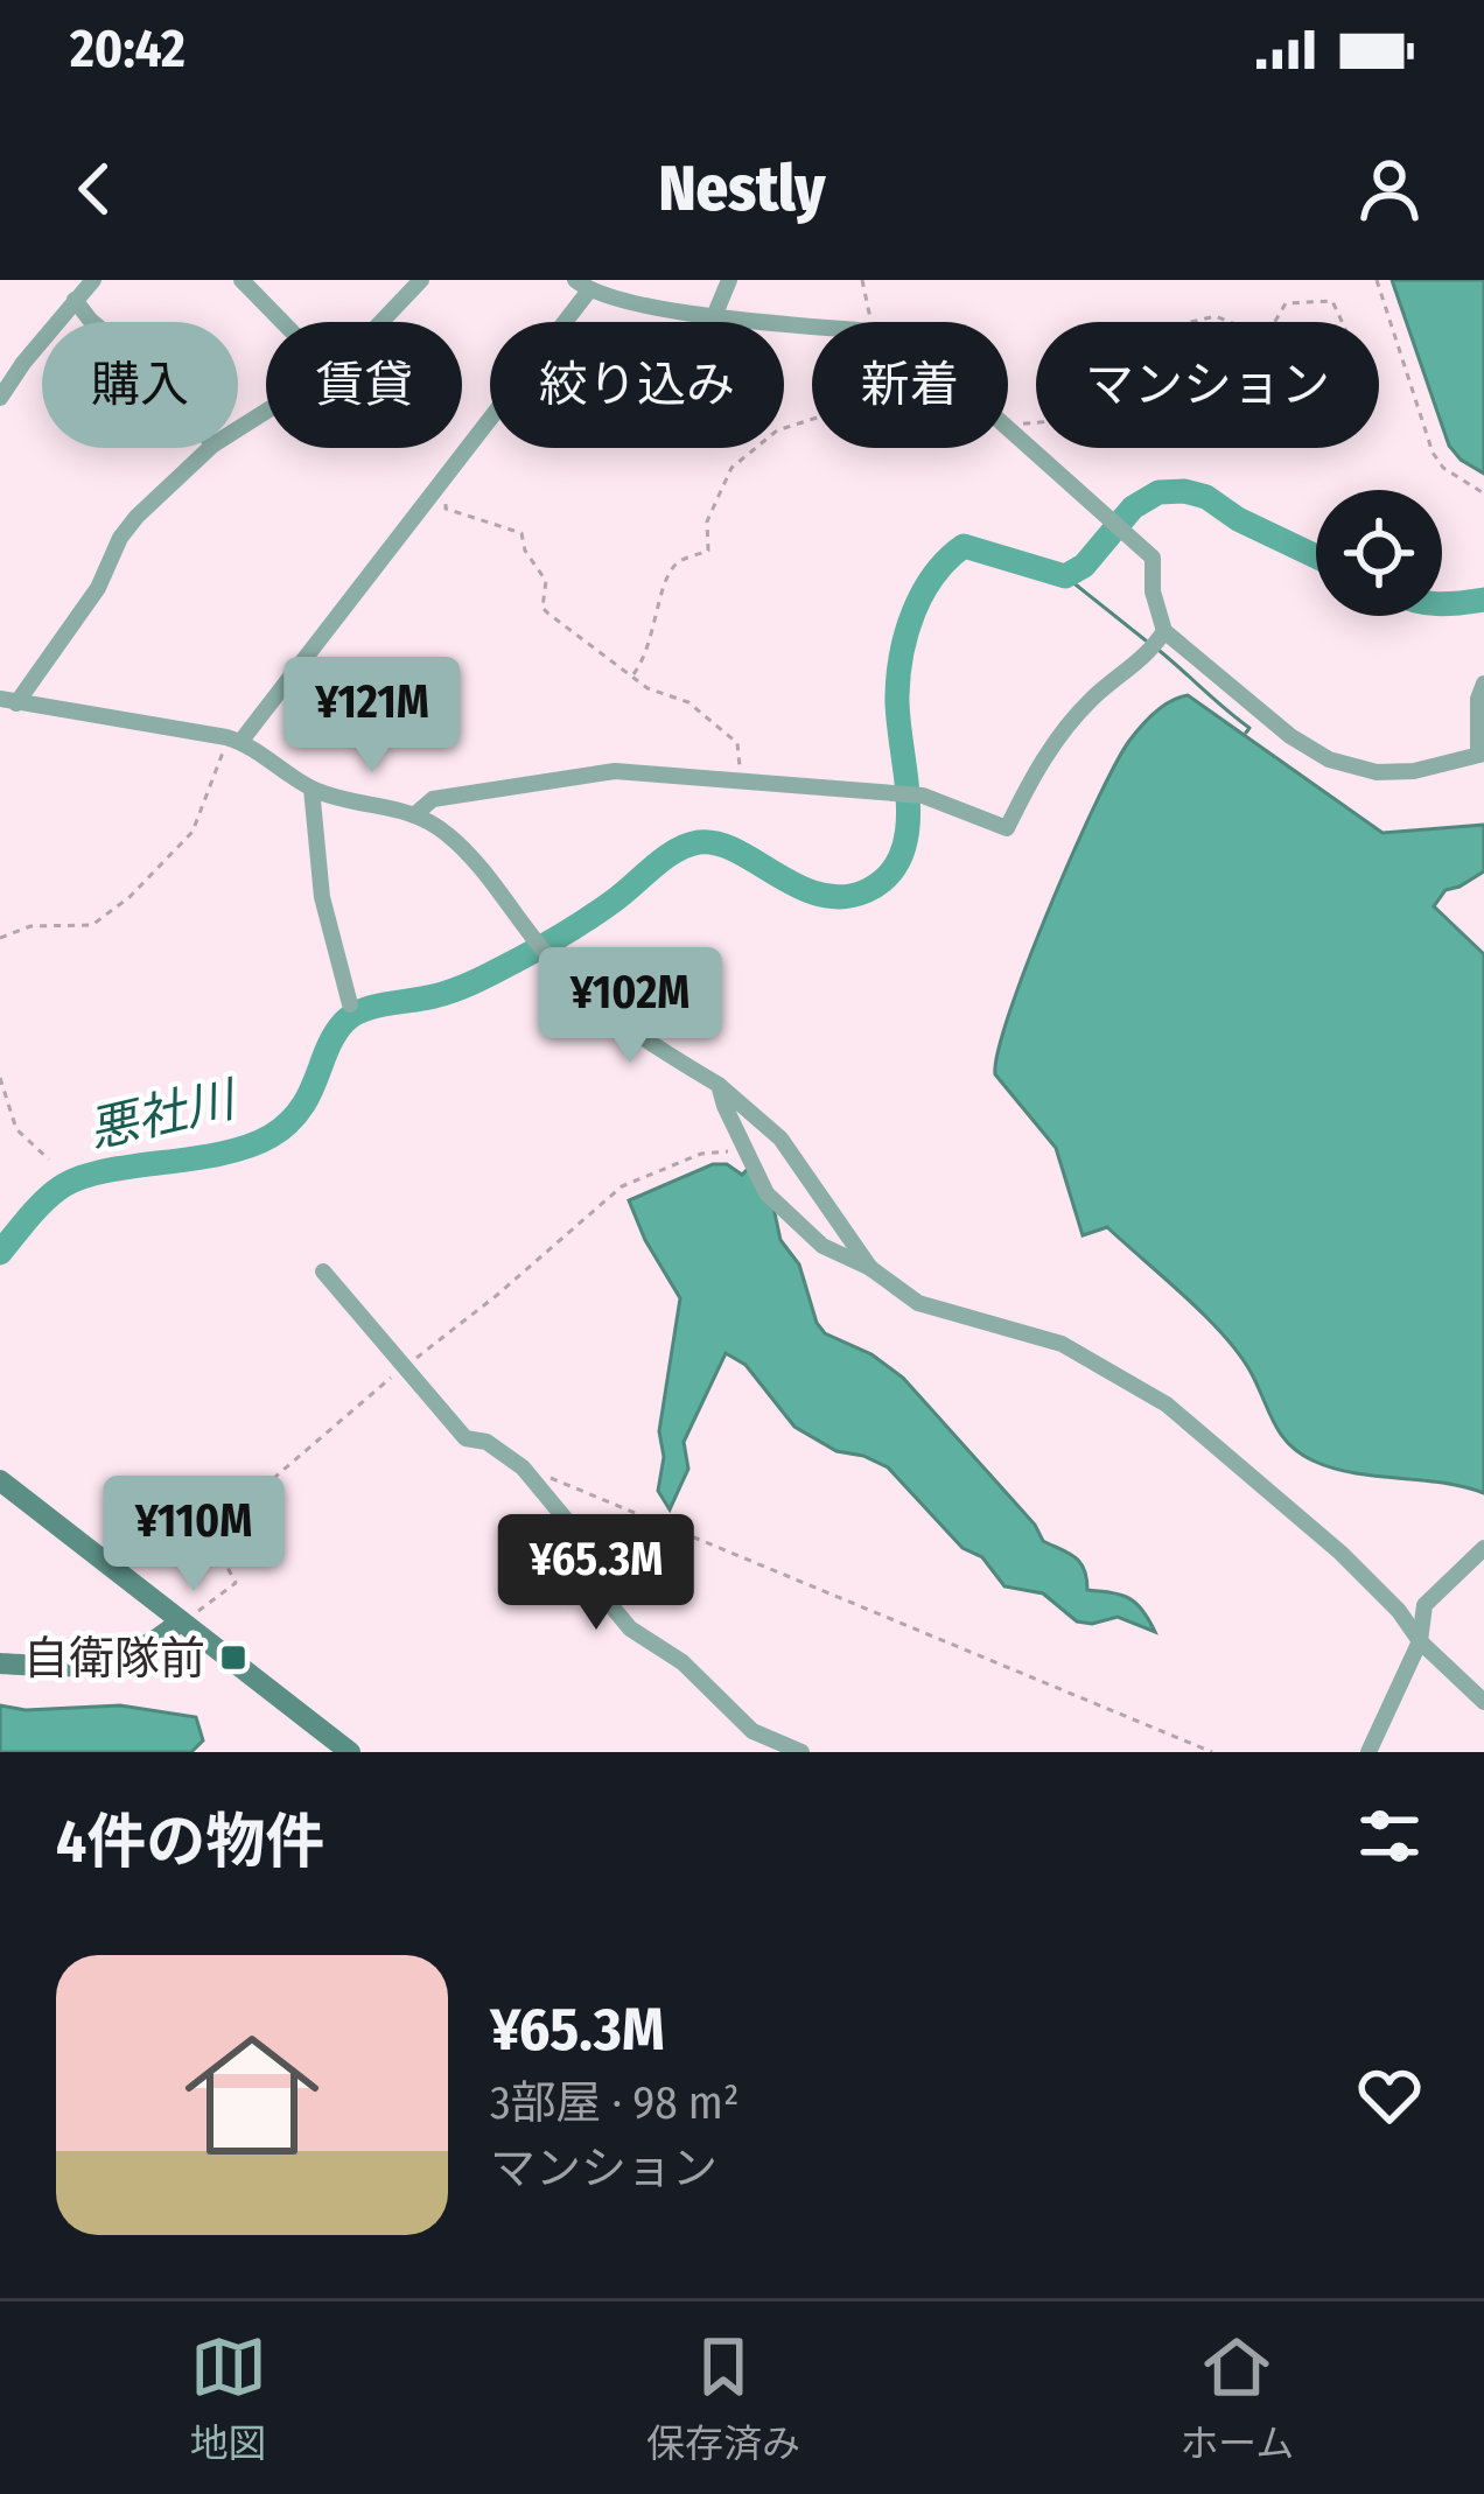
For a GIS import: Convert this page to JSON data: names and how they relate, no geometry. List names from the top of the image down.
{
  "water": ["悪社川"],
  "places": {
    "transit": ["自衛隊前"]
  },
  "page": {
    "status": "20:42",
    "header": "Nestly",
    "chip": [
      "購入",
      "賃貸",
      "絞り込み",
      "新着",
      "マンション"
    ],
    "price": [
      "¥121M",
      "¥102M",
      "¥110M",
      "¥65.3M"
    ],
    "heading": "4件の物件",
    "list": [
      {
        "name": "¥65.3M",
        "note": "3部屋 · 98 m² · マンション"
      }
    ],
    "tabs": ["地図", "保存済み", "ホーム"]
  }
}
